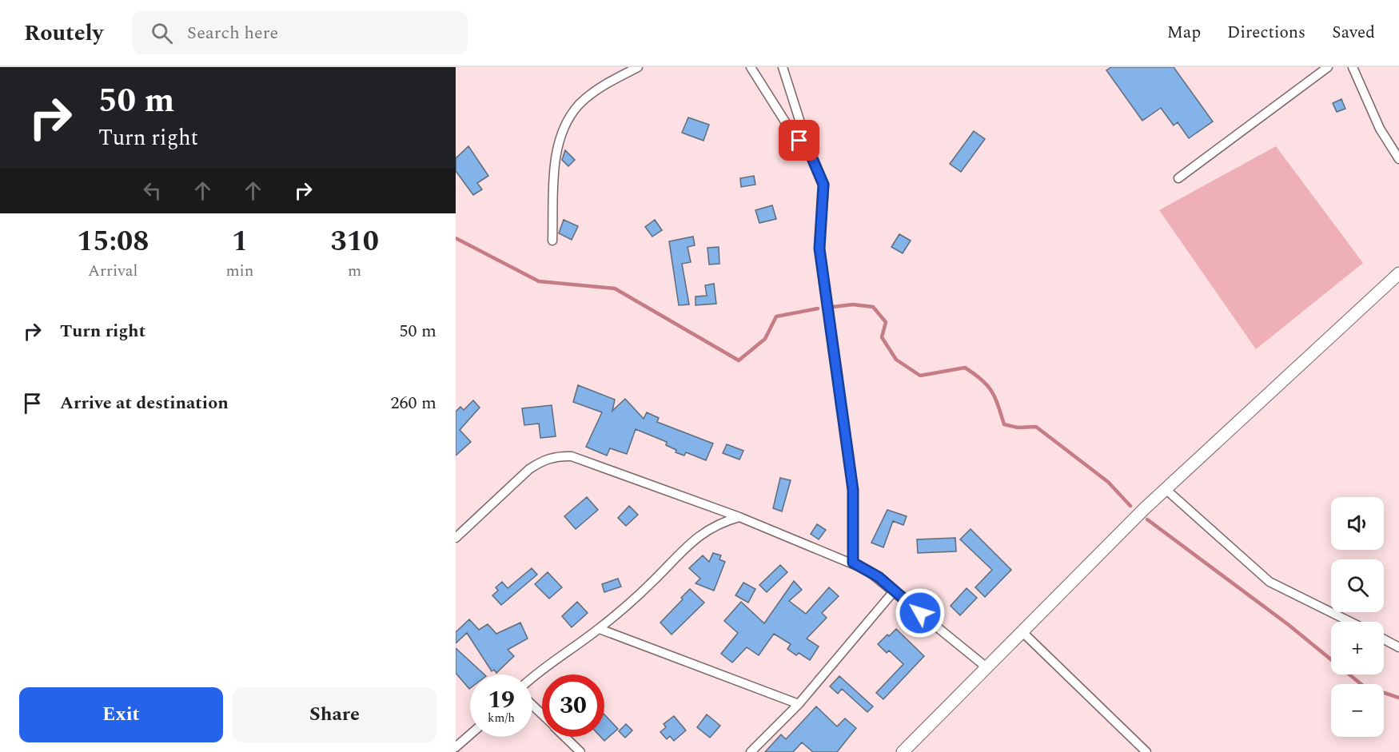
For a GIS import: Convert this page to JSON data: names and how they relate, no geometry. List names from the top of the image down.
{
  "page": {
    "header": "Routely",
    "search": "Search here",
    "nav": ["Map", "Directions", "Saved"],
    "turn": ["50 m", "Turn right"],
    "eta": [
      "15:08",
      "Arrival",
      "1",
      "min",
      "310",
      "m"
    ],
    "list": [
      {
        "name": "Turn right",
        "value": "50 m"
      },
      {
        "name": "Arrive at destination",
        "value": "260 m"
      }
    ],
    "map_buttons": ["+", "−"],
    "speed": "19 km/h",
    "limit": "30",
    "buttons": ["Exit", "Share"]
  }
}
